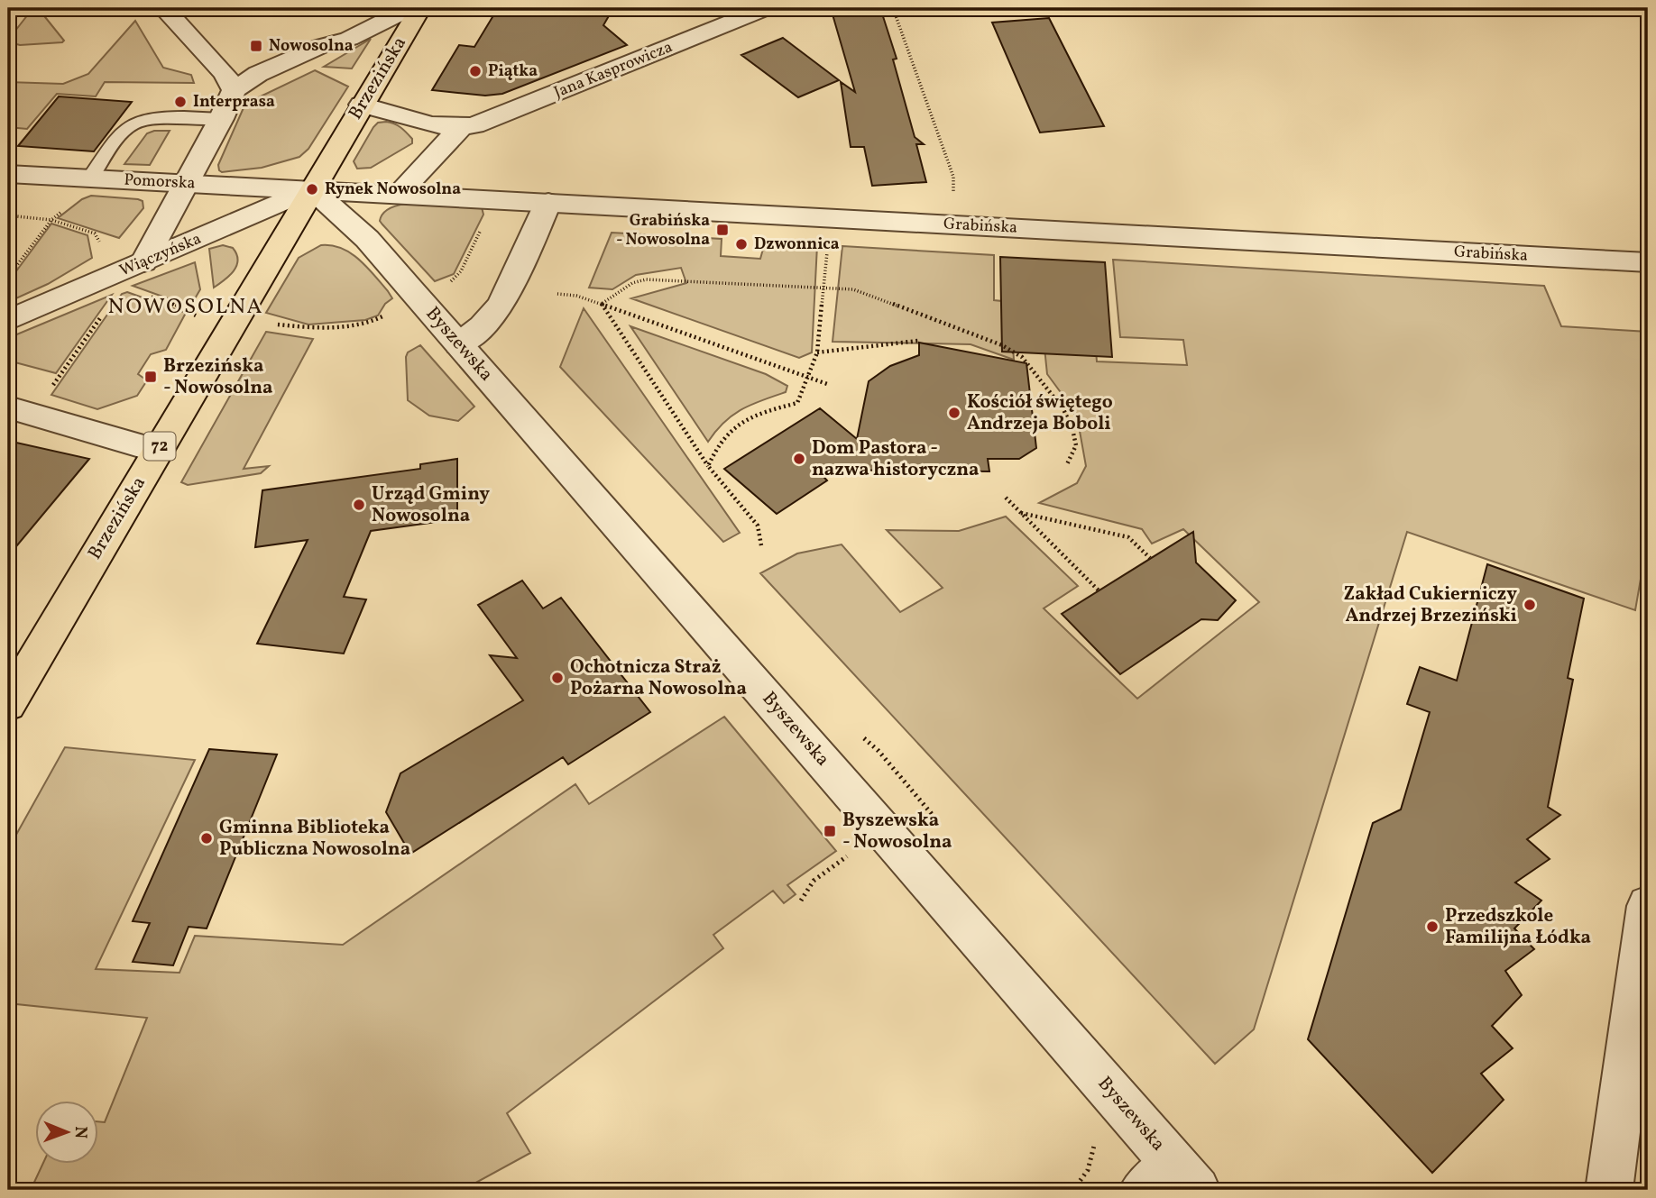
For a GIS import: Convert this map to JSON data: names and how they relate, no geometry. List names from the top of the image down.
{
  "streets": {
    "main road": ["Brzezińska", "72"],
    "street": [
      "Jana Kasprowicza",
      "Pomorska",
      "Grabińska",
      "Wiączyńska",
      "Byszewska"
    ]
  },
  "crossings": [
    ["Brzezińska", "Pomorska"],
    ["Brzezińska", "Grabińska"],
    ["Brzezińska", "Wiączyńska"],
    ["Brzezińska", "Byszewska"],
    ["Pomorska", "Grabińska"],
    ["Pomorska", "Wiączyńska"],
    ["Pomorska", "Byszewska"],
    ["Grabińska", "Wiączyńska"],
    ["Grabińska", "Byszewska"],
    ["Wiączyńska", "Byszewska"]
  ],
  "districts": ["NOWOSOLNA"],
  "places": {
    "transit": [
      "Nowosolna",
      "Grabińska - Nowosolna",
      "Brzezińska - Nowosolna",
      "Byszewska - Nowosolna"
    ],
    "other": [
      "Piątka",
      "Interprasa",
      "Rynek Nowosolna",
      "Dzwonnica",
      "Kościół świętego Andrzeja Boboli",
      "Dom Pastora - nazwa historyczna",
      "Urząd Gminy Nowosolna",
      "Zakład Cukierniczy Andrzej Brzeziński",
      "Ochotnicza Straż Pożarna Nowosolna",
      "Gminna Biblioteka Publiczna Nowosolna",
      "Przedszkole Familijna Łódka"
    ]
  },
  "north": "right"
}
